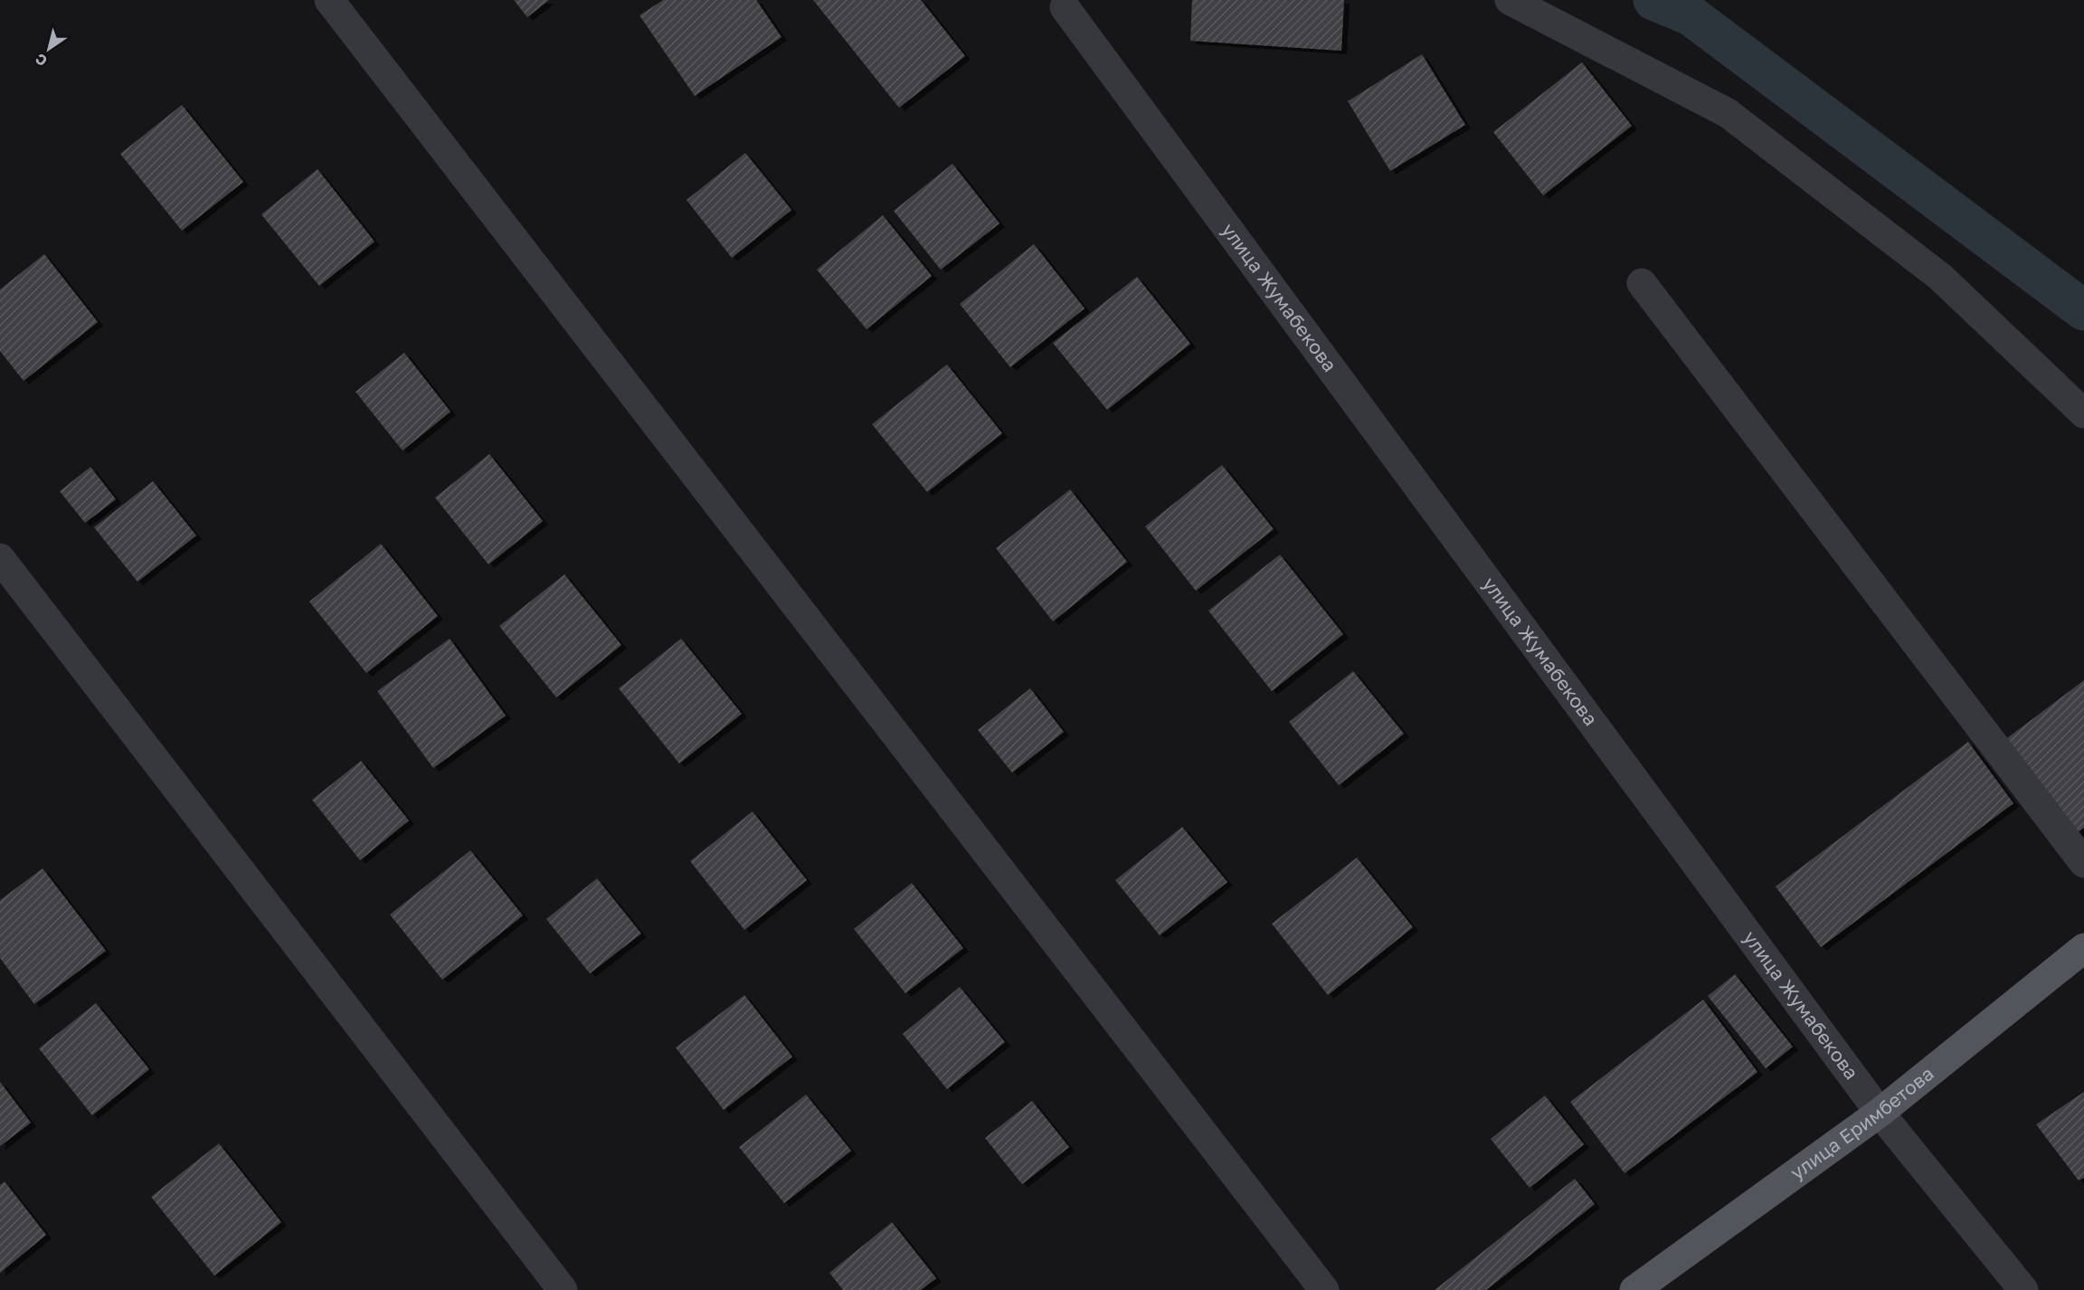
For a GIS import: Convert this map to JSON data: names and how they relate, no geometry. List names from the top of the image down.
{
  "streets": {
    "main road": ["улица Еримбетова"],
    "street": ["улица Жумабекова"]
  },
  "crossings": [
    ["улица Жумабекова", "улица Еримбетова"]
  ],
  "north": "bottom left"
}
